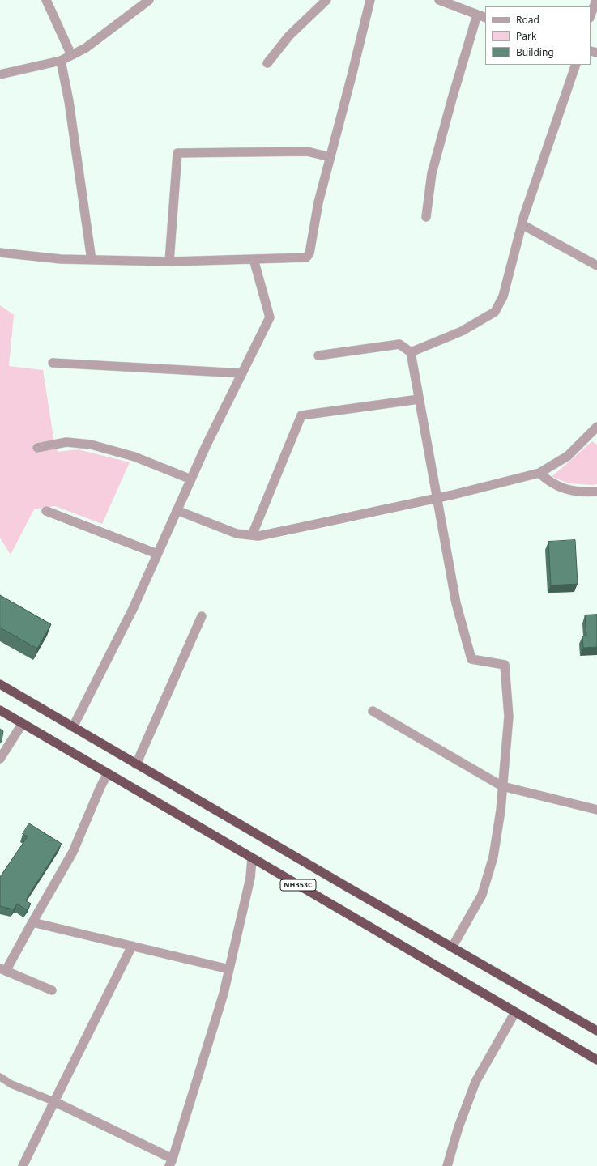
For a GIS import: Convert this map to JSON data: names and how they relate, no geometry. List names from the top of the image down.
{
  "streets": {
    "highway": ["NH353C"]
  },
  "legend": ["Road", "Park", "Building"]
}
